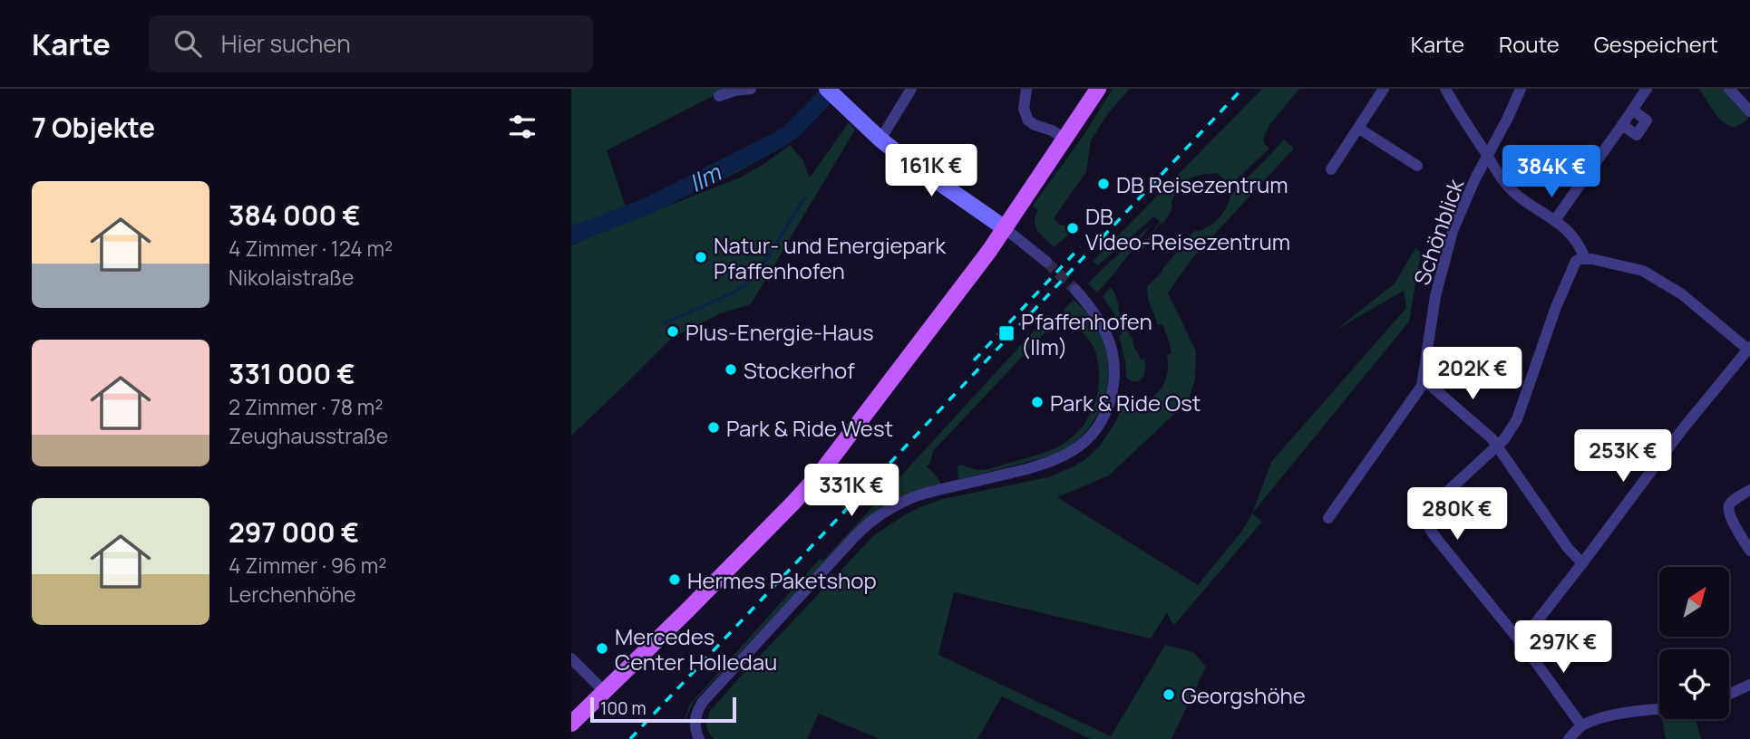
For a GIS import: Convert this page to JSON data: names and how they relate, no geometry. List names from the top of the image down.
{
  "streets": {
    "street": ["Schönblick"]
  },
  "water": ["Ilm"],
  "places": {
    "other": [
      "DB Reisezentrum",
      "DB Video-Reisezentrum",
      "Natur- und Energiepark Pfaffenhofen",
      "Plus-Energie-Haus",
      "Stockerhof",
      "Park & Ride Ost",
      "Park & Ride West",
      "Hermes Paketshop",
      "Mercedes Center Holledau",
      "Georgshöhe"
    ],
    "transit": ["Pfaffenhofen (Ilm)"]
  },
  "scale_bar": "100 m",
  "north": "top right",
  "page": {
    "header": "Karte",
    "search": "Hier suchen",
    "nav": ["Karte", "Route", "Gespeichert"],
    "heading": "7 Objekte",
    "price": [
      "161K €",
      "384K €",
      "202K €",
      "253K €",
      "331K €",
      "280K €",
      "297K €"
    ],
    "list": [
      {
        "name": "384 000 €",
        "note": "4 Zimmer · 124 m² · Nikolaistraße"
      },
      {
        "name": "331 000 €",
        "note": "2 Zimmer · 78 m² · Zeughausstraße"
      },
      {
        "name": "297 000 €",
        "note": "4 Zimmer · 96 m² · Lerchenhöhe"
      }
    ],
    "scale": "100 m"
  }
}
